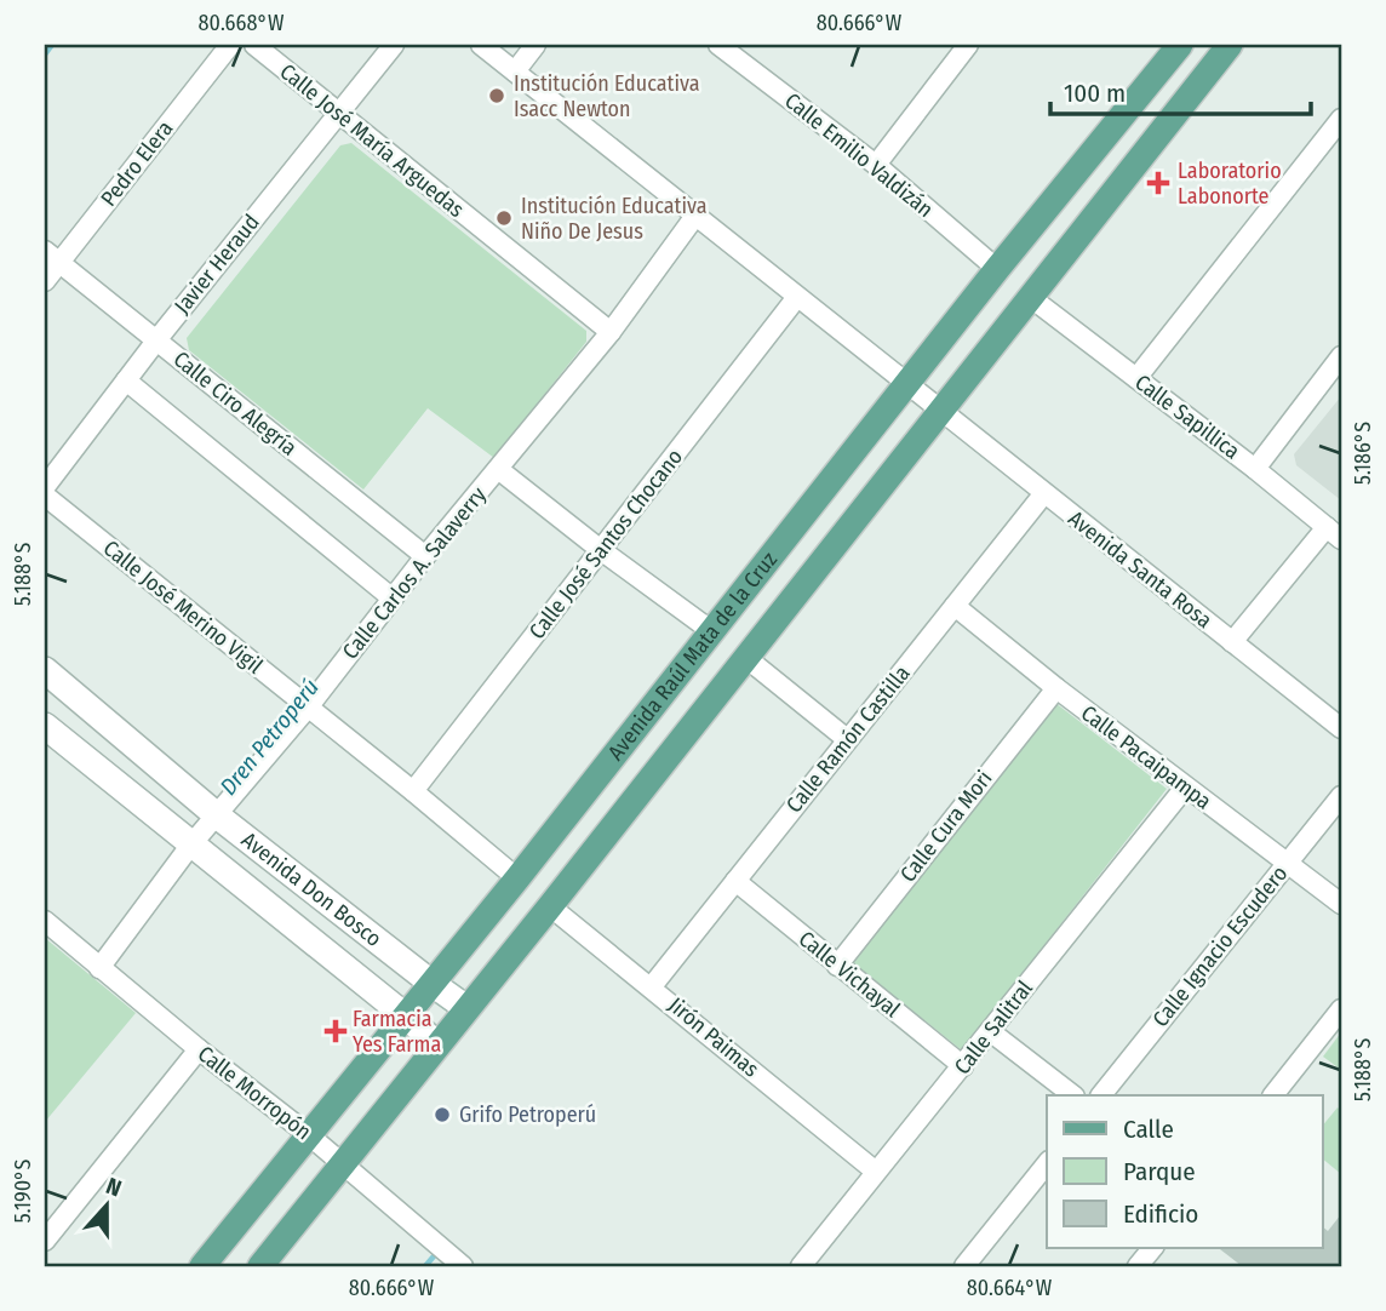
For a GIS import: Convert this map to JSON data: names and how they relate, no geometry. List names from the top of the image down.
{
  "streets": {
    "main road": ["Avenida Raúl Mata de la Cruz"],
    "street": [
      "Calle José María Arguedas",
      "Calle Emilio Valdizán",
      "Pedro Elera",
      "Javier Heraud",
      "Calle Ciro Alegría",
      "Calle Sapillica",
      "Calle José Santos Chocano",
      "Avenida Santa Rosa",
      "Calle Carlos A. Salaverry",
      "Calle José Merino Vigil",
      "Calle Ramón Castilla",
      "Calle Pacaipampa",
      "Calle Cura Mori",
      "Avenida Don Bosco",
      "Calle Ignacio Escudero",
      "Calle Vichayal",
      "Calle Salitral",
      "Jirón Paimas",
      "Calle Morropón"
    ]
  },
  "crossings": [
    ["Calle José María Arguedas", "Javier Heraud"],
    ["Calle José María Arguedas", "Calle Carlos A. Salaverry"],
    ["Calle Emilio Valdizán", "Avenida Raúl Mata de la Cruz"],
    ["Pedro Elera", "Calle Ciro Alegría"],
    ["Javier Heraud", "Calle Ciro Alegría"],
    ["Calle Ciro Alegría", "Calle Carlos A. Salaverry"],
    ["Calle Sapillica", "Avenida Raúl Mata de la Cruz"],
    ["Calle José Santos Chocano", "Avenida Santa Rosa"],
    ["Calle José Santos Chocano", "Calle José Merino Vigil"],
    ["Avenida Santa Rosa", "Calle Carlos A. Salaverry"],
    ["Avenida Santa Rosa", "Avenida Raúl Mata de la Cruz"],
    ["Avenida Santa Rosa", "Calle Ramón Castilla"],
    ["Calle Carlos A. Salaverry", "Calle José Merino Vigil"],
    ["Calle Carlos A. Salaverry", "Avenida Don Bosco"],
    ["Calle Carlos A. Salaverry", "Calle Morropón"],
    ["Calle José Merino Vigil", "Avenida Raúl Mata de la Cruz"],
    ["Avenida Raúl Mata de la Cruz", "Avenida Don Bosco"],
    ["Avenida Raúl Mata de la Cruz", "Jirón Paimas"],
    ["Avenida Raúl Mata de la Cruz", "Calle Morropón"],
    ["Calle Ramón Castilla", "Calle Pacaipampa"],
    ["Calle Ramón Castilla", "Calle Vichayal"],
    ["Calle Ramón Castilla", "Jirón Paimas"],
    ["Calle Pacaipampa", "Calle Cura Mori"],
    ["Calle Pacaipampa", "Calle Ignacio Escudero"],
    ["Calle Pacaipampa", "Calle Salitral"],
    ["Calle Cura Mori", "Calle Vichayal"],
    ["Calle Vichayal", "Calle Salitral"],
    ["Calle Salitral", "Jirón Paimas"]
  ],
  "water": ["Dren Petroperú"],
  "places": {
    "other": ["Institución Educativa Isacc Newton", "Institución Educativa Niño De Jesus", "Grifo Petroperú"],
    "health": ["Laboratorio Labonorte", "Farmacia Yes Farma"]
  },
  "legend": ["Calle", "Parque", "Edificio"],
  "scale_bar": "100 m",
  "north": "top",
  "coordinates": [
    "80.668°W",
    "80.666°W",
    "5.186°S",
    "5.188°S",
    "5.190°S",
    "80.664°W"
  ]
}
